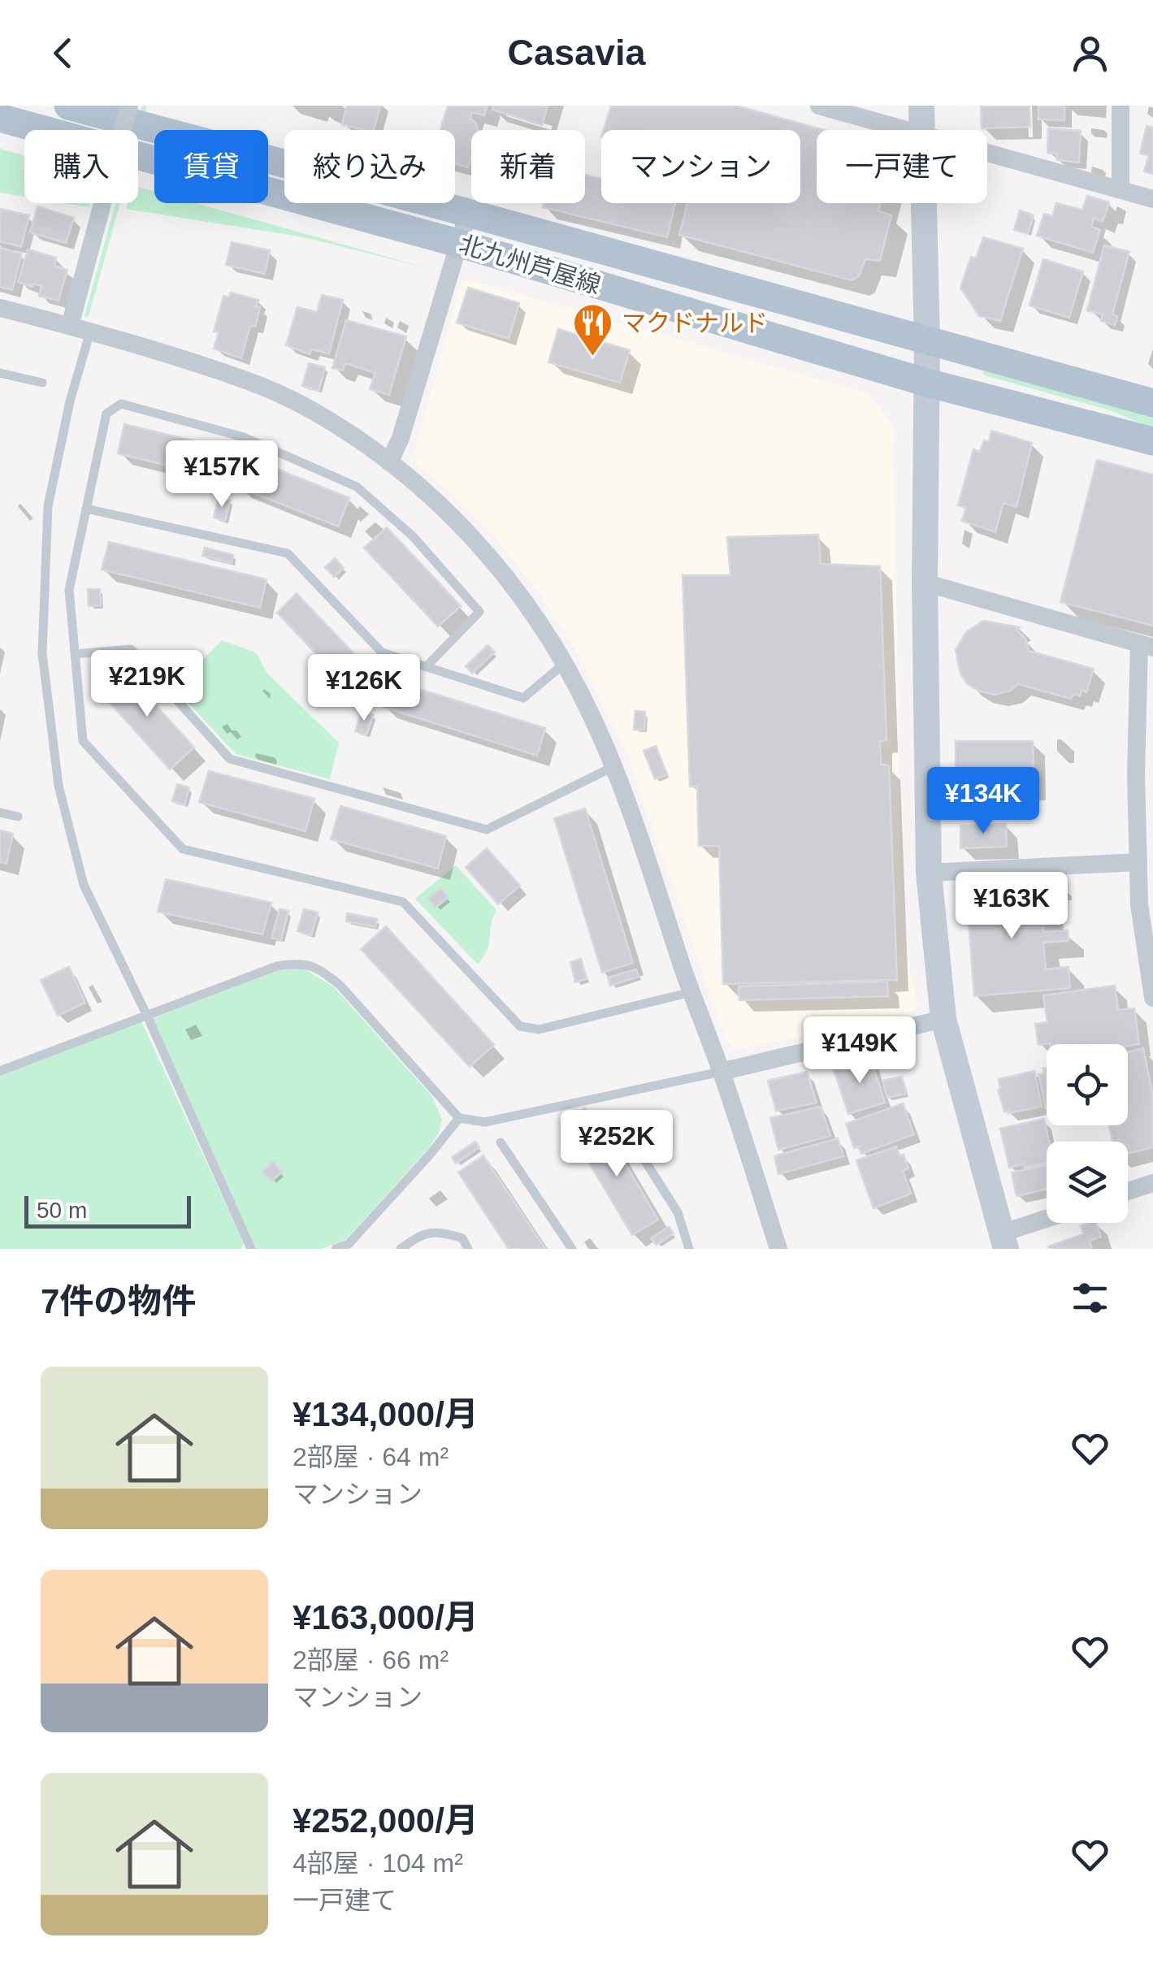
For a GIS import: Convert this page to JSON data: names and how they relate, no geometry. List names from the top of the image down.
{
  "streets": {
    "main road": ["北九州芦屋線"]
  },
  "places": {
    "restaurant": ["マクドナルド"]
  },
  "scale_bar": "50 m",
  "page": {
    "header": "Casavia",
    "chip": [
      "購入",
      "賃貸",
      "絞り込み",
      "新着",
      "マンション",
      "一戸建て"
    ],
    "price": [
      "¥157K",
      "¥219K",
      "¥126K",
      "¥134K",
      "¥163K",
      "¥149K",
      "¥252K"
    ],
    "scale": "50 m",
    "heading": "7件の物件",
    "list": [
      {
        "name": "¥134,000/月",
        "note": "2部屋 · 64 m² · マンション"
      },
      {
        "name": "¥163,000/月",
        "note": "2部屋 · 66 m² · マンション"
      },
      {
        "name": "¥252,000/月",
        "note": "4部屋 · 104 m² · 一戸建て"
      }
    ]
  }
}
